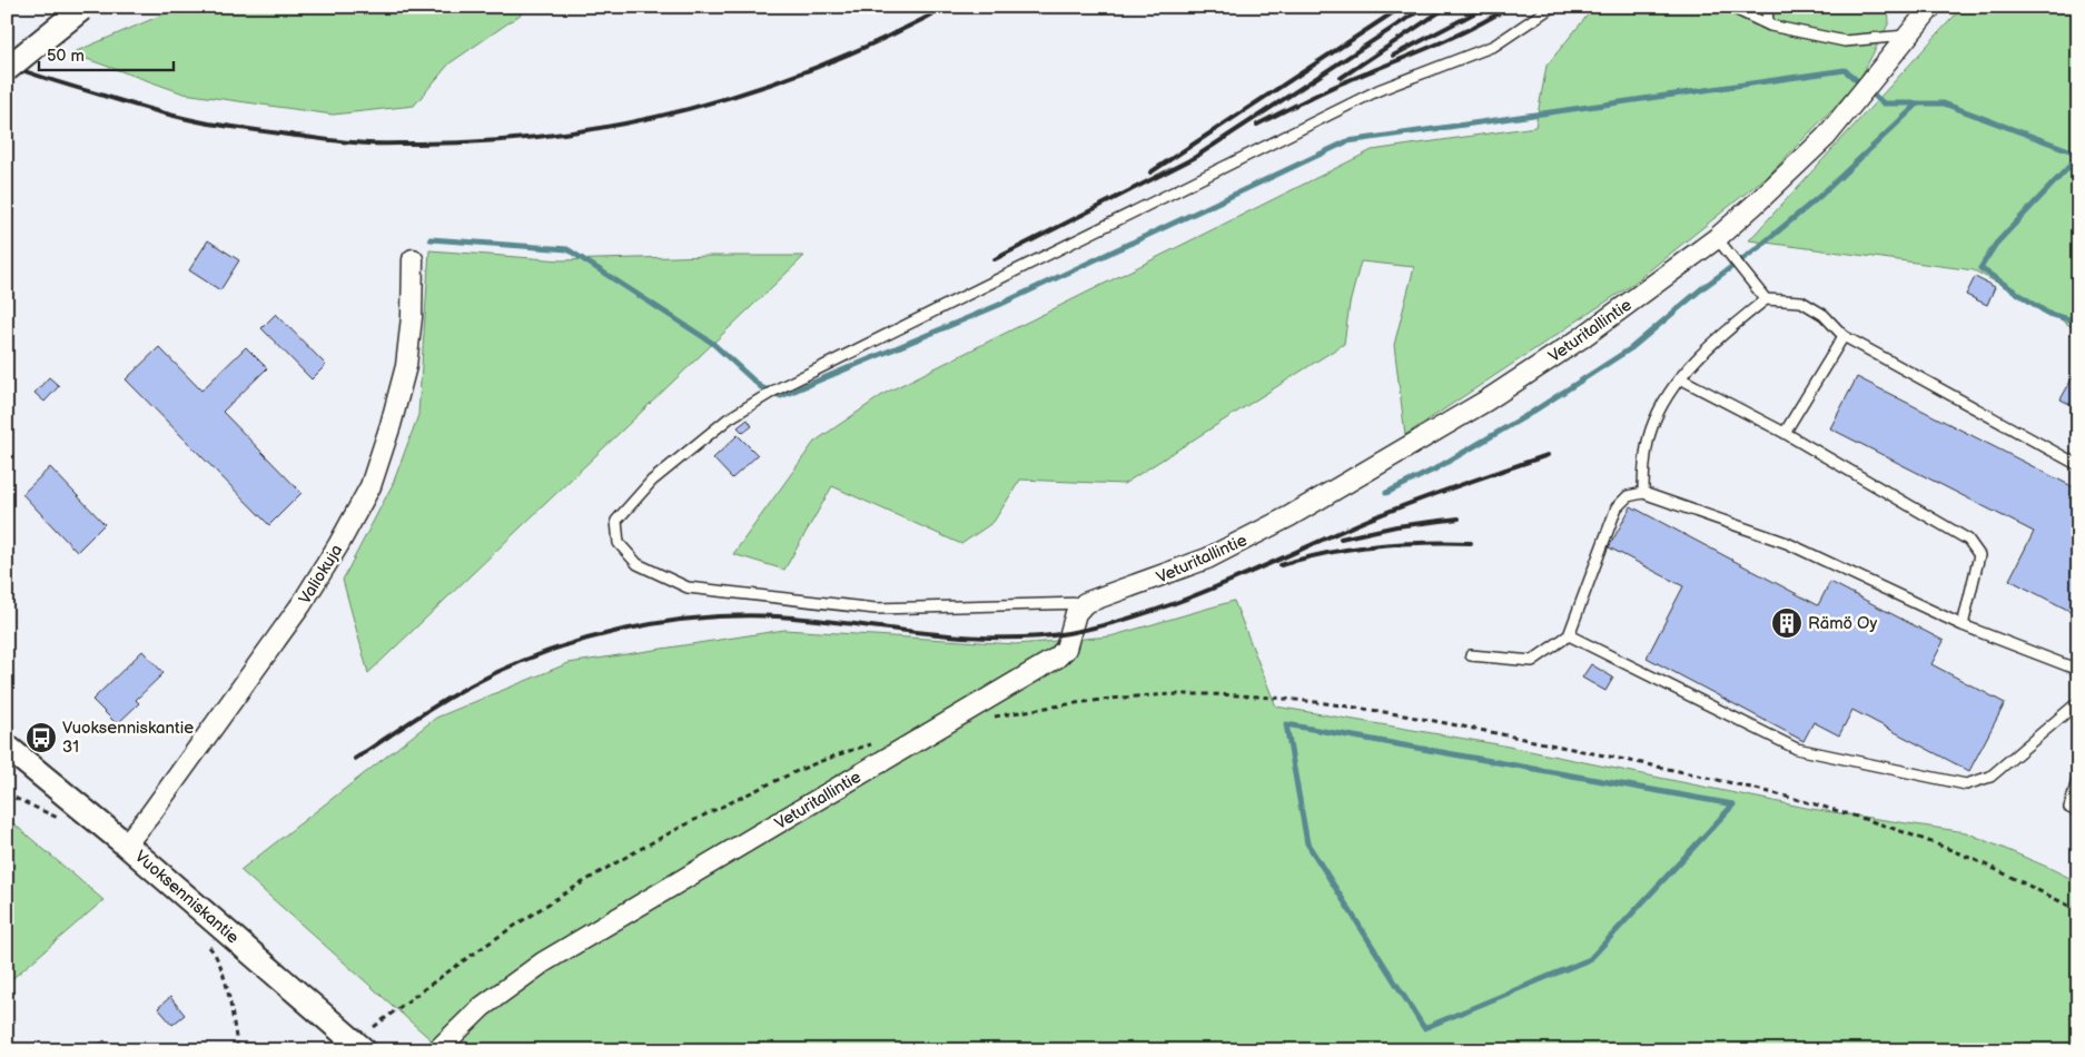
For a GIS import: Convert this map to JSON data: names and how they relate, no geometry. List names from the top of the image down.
{
  "streets": {
    "street": ["Veturitallintie", "Valiokuja", "Vuoksenniskantie"]
  },
  "crossings": [
    ["Valiokuja", "Vuoksenniskantie"]
  ],
  "places": {
    "building": ["Rämö Oy"],
    "bus stop": ["Vuoksenniskantie 31"]
  },
  "scale_bar": "50 m"
}
